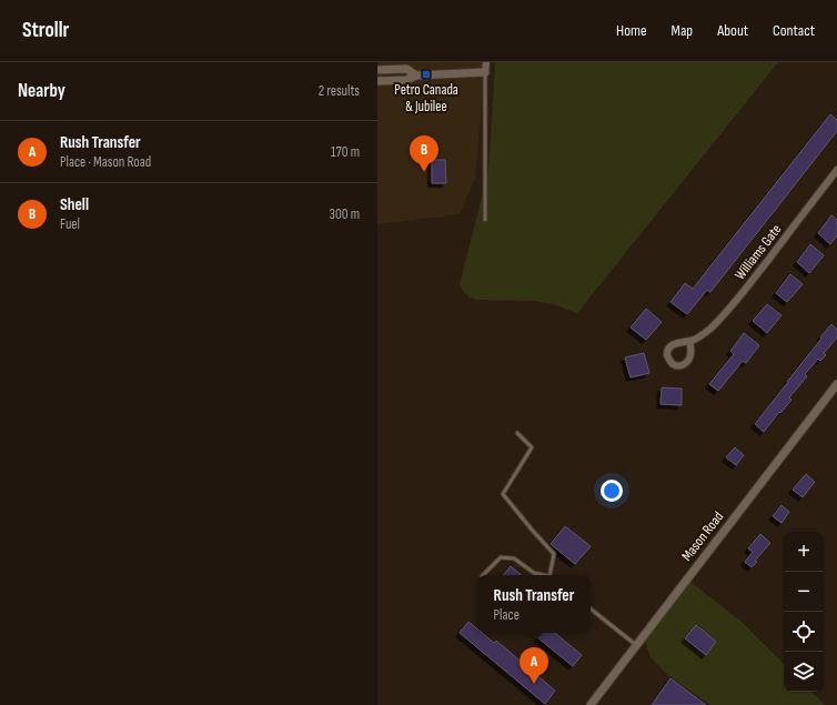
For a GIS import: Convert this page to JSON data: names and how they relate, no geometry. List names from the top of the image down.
{
  "streets": {
    "street": ["Williams Gate", "Mason Road"]
  },
  "places": {
    "transit": ["Petro Canada & Jubilee"]
  },
  "page": {
    "header": "Strollr",
    "nav": [
      "Home",
      "Map",
      "About",
      "Contact"
    ],
    "heading": ["Nearby", "2 results"],
    "list": [
      {
        "mark": "A",
        "name": "Rush Transfer",
        "note": "Place · Mason Road",
        "value": "170 m"
      },
      {
        "mark": "B",
        "name": "Shell",
        "note": "Fuel",
        "value": "300 m"
      }
    ],
    "pins": ["B", "A"],
    "map_buttons": ["+", "−"],
    "popup": ["Rush Transfer", "Place"]
  }
}
